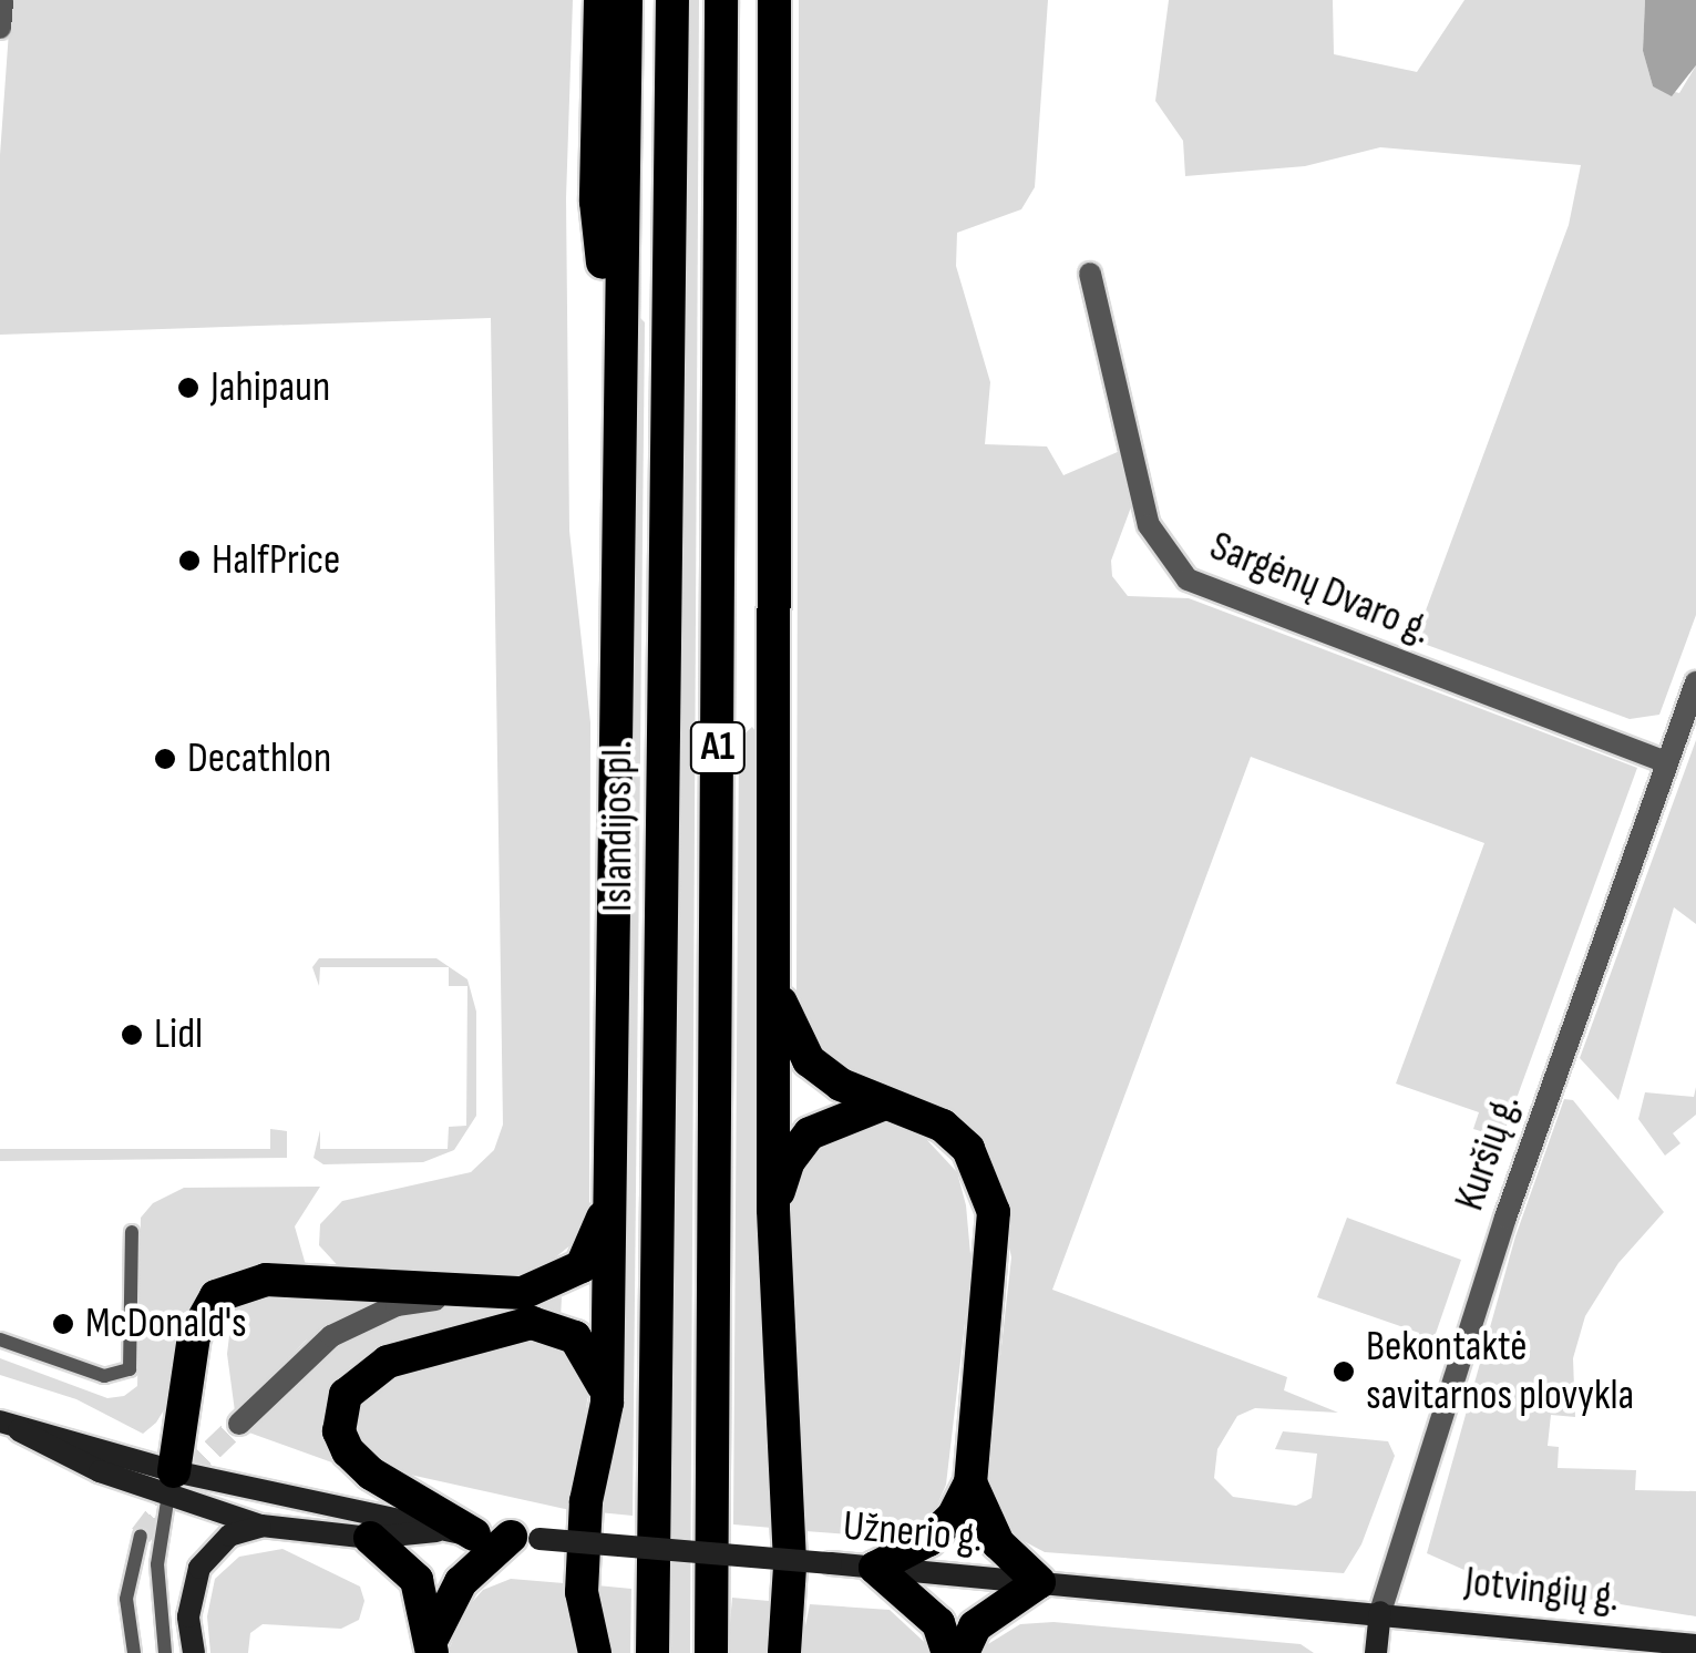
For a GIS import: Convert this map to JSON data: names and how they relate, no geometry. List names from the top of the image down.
{
  "streets": {
    "highway": ["A1", "Islandijos pl."],
    "main road": ["Kuršių g.", "Užnerio g.", "Jotvingių g."],
    "street": ["Sargėnų Dvaro g."]
  },
  "crossings": [
    ["Sargėnų Dvaro g.", "Kuršių g."],
    ["Kuršių g.", "Užnerio g."],
    ["Kuršių g.", "Jotvingių g."],
    ["Užnerio g.", "Jotvingių g."]
  ],
  "places": [
    "Jahipaun",
    "HalfPrice",
    "Decathlon",
    "Lidl",
    "McDonald's",
    "Bekontaktė savitarnos plovykla"
  ]
}
